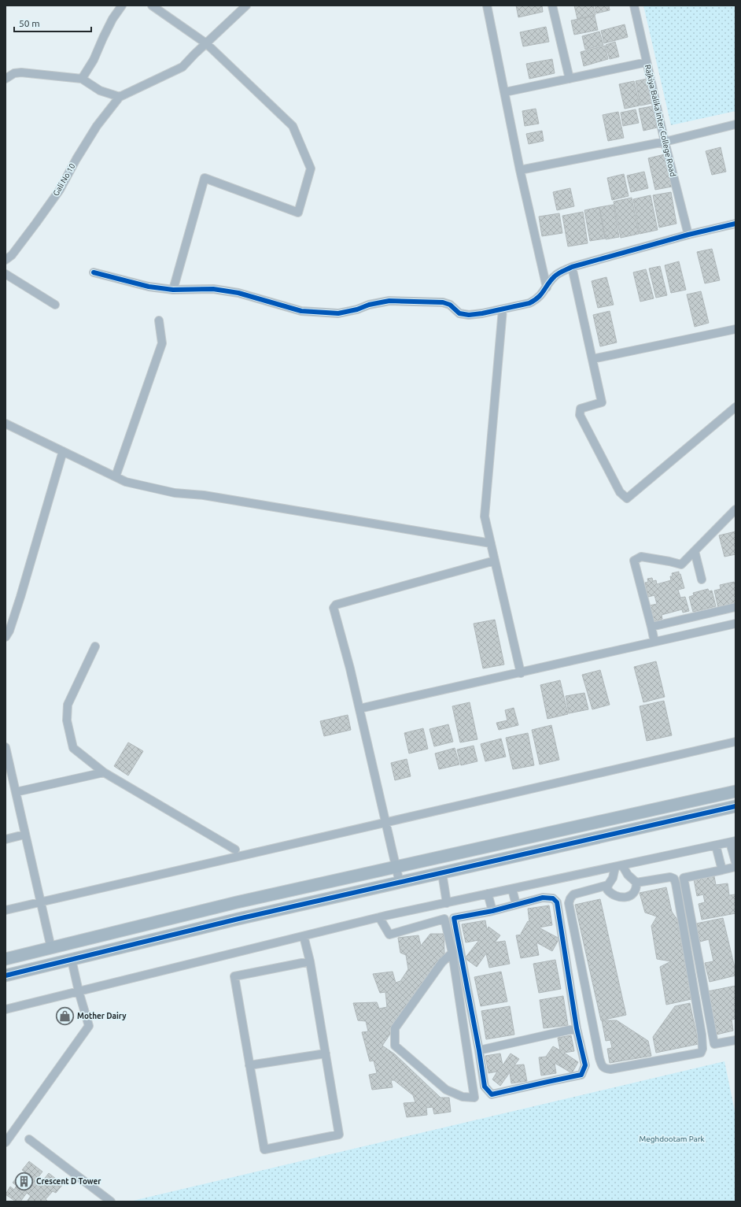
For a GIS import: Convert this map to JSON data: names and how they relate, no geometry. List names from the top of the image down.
{
  "streets": {
    "street": ["Rajkiya Balika Inter College Road", "Gali No 10"]
  },
  "parks": ["Meghdootam Park"],
  "places": {
    "shop": ["Mother Dairy"],
    "building": ["Crescent D Tower"]
  },
  "scale_bar": "50 m"
}
